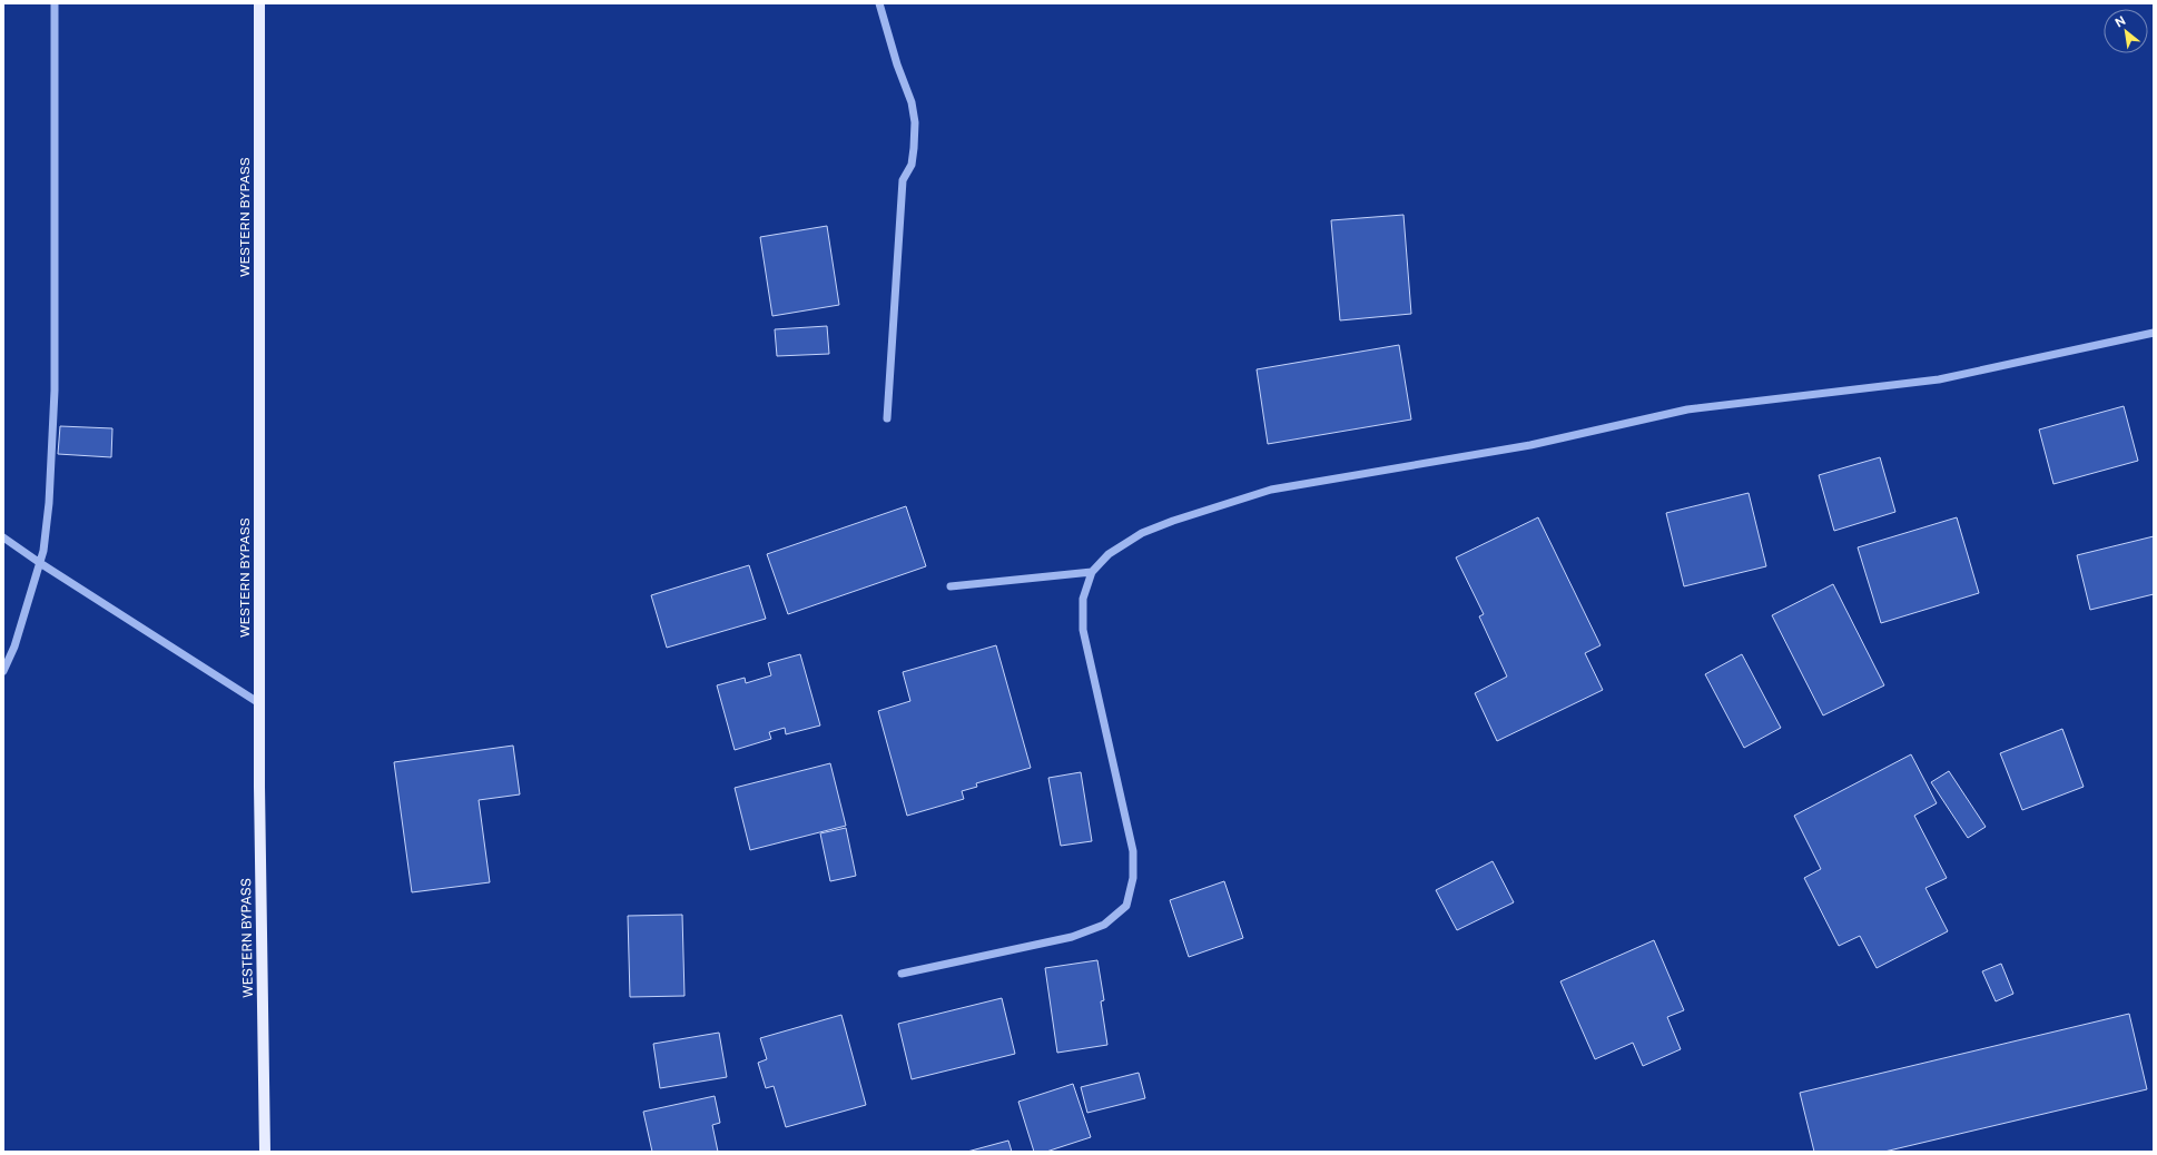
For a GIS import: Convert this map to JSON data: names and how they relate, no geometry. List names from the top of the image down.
{
  "streets": {
    "main road": ["WESTERN BYPASS"]
  },
  "north": "top left"
}
